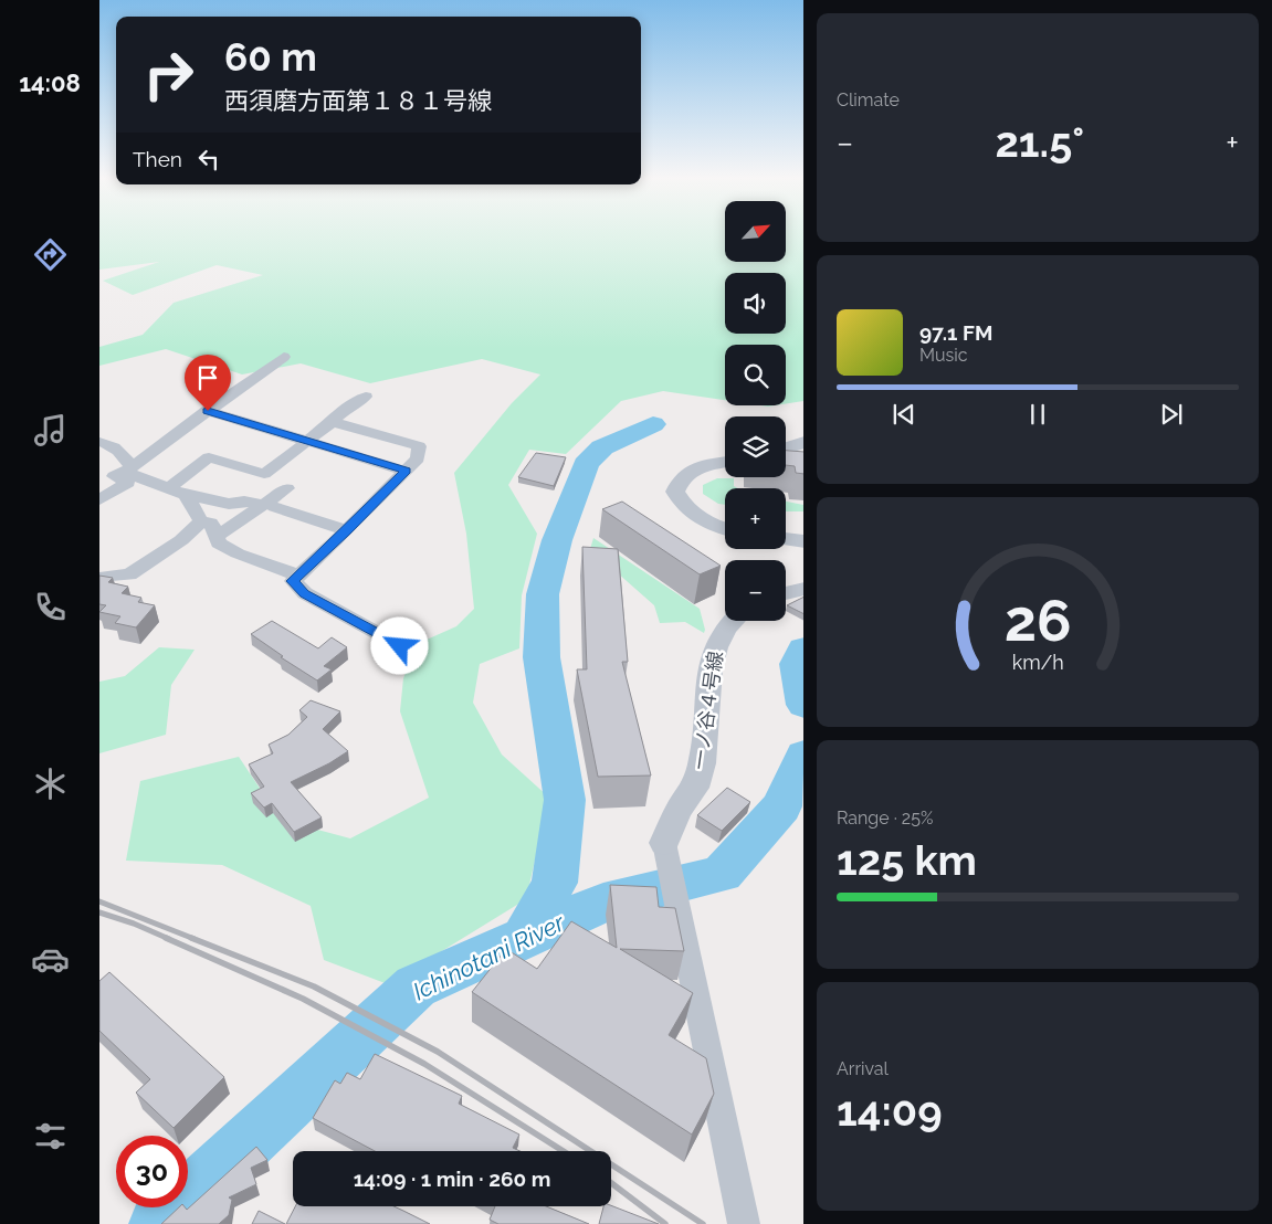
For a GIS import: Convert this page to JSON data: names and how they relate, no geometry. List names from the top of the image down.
{
  "streets": {
    "street": ["一ノ谷４号線"]
  },
  "water": ["Ichinotani River"],
  "north": "top right",
  "page": {
    "tabs": "14:08",
    "tile": [
      "Climate",
      ["Range · 25%", "125 km"],
      ["Arrival", "14:09"]
    ],
    "turn": ["60 m", "西須磨方面第１８１号線"],
    "heat": ["−", "21.5°", "+"],
    "then": "Then",
    "map_buttons": ["+", "−"],
    "song": ["97.1 FM", "Music"],
    "limit": "30",
    "trip": "14:09 · 1 min · 260 m",
    "gauge": ["26", "km/h"]
  }
}
